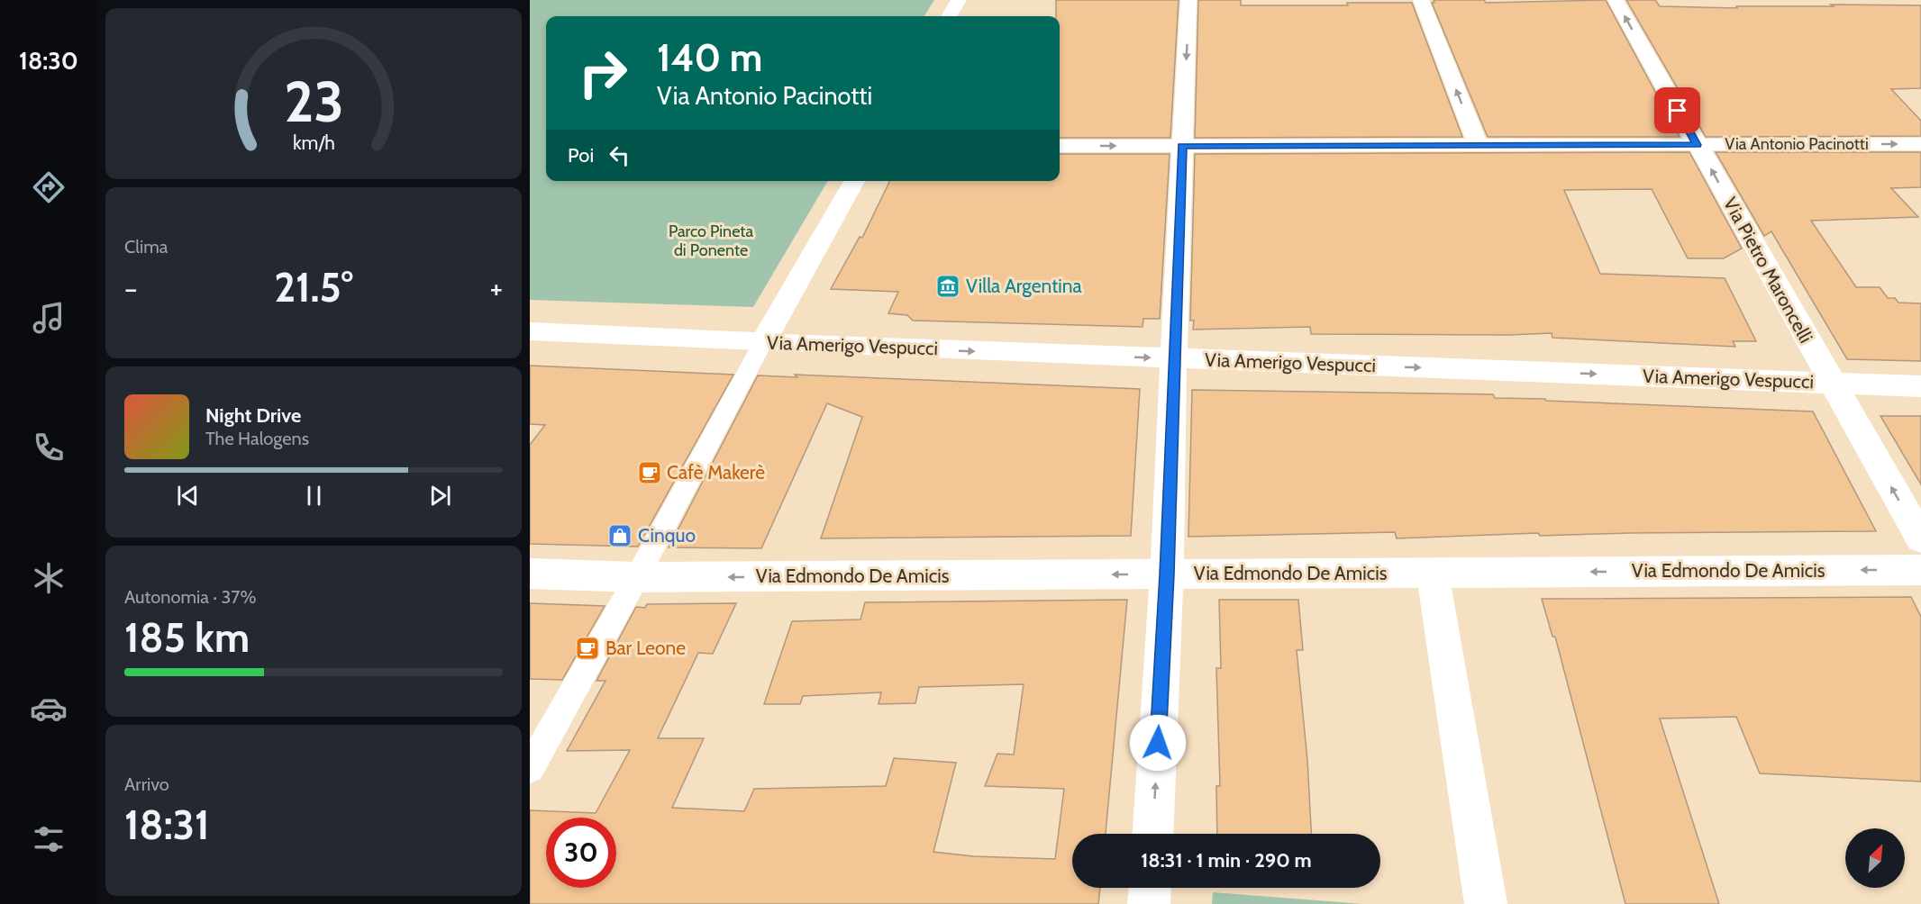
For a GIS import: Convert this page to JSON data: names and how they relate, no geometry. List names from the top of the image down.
{
  "streets": {
    "street": [
      "Via Antonio Pacinotti",
      "Via Pietro Maroncelli",
      "Via Amerigo Vespucci",
      "Via Edmondo De Amicis"
    ]
  },
  "crossings": [
    ["Via Antonio Pacinotti", "Via Pietro Maroncelli"],
    ["Via Pietro Maroncelli", "Via Amerigo Vespucci"]
  ],
  "one_way": [
    "Via Antonio Pacinotti",
    "Via Pietro Maroncelli",
    "Via Amerigo Vespucci",
    "Via Edmondo De Amicis"
  ],
  "parks": ["Parco Pineta di Ponente"],
  "places": {
    "museum": ["Villa Argentina"],
    "cafe": ["Cafè Makerè", "Bar Leone"],
    "shop": ["Cinquo"]
  },
  "north": "top right",
  "page": {
    "tabs": "18:30",
    "turn": ["140 m", "Via Antonio Pacinotti"],
    "then": "Poi",
    "tile": [
      "Clima",
      ["Autonomia · 37%", "185 km"],
      ["Arrivo", "18:31"]
    ],
    "heat": ["−", "21.5°", "+"],
    "song": ["Night Drive", "The Halogens"],
    "limit": "30",
    "trip": "18:31 · 1 min · 290 m",
    "gauge": ["23", "km/h"]
  }
}
